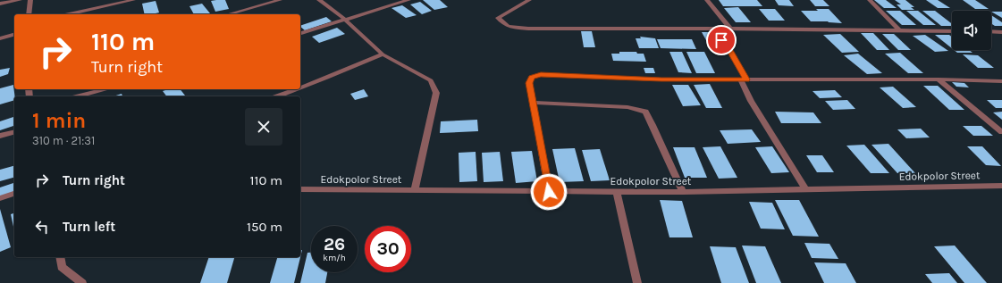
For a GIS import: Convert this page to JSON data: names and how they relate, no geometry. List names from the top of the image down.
{
  "streets": {
    "street": ["Edokpolor Street"]
  },
  "page": {
    "turn": ["110 m", "Turn right"],
    "heading": ["1 min", "310 m · 21:31"],
    "list": [
      {
        "name": "Turn right",
        "value": "110 m"
      },
      {
        "name": "Turn left",
        "value": "150 m"
      }
    ],
    "speed": "26 km/h",
    "limit": "30"
  }
}
